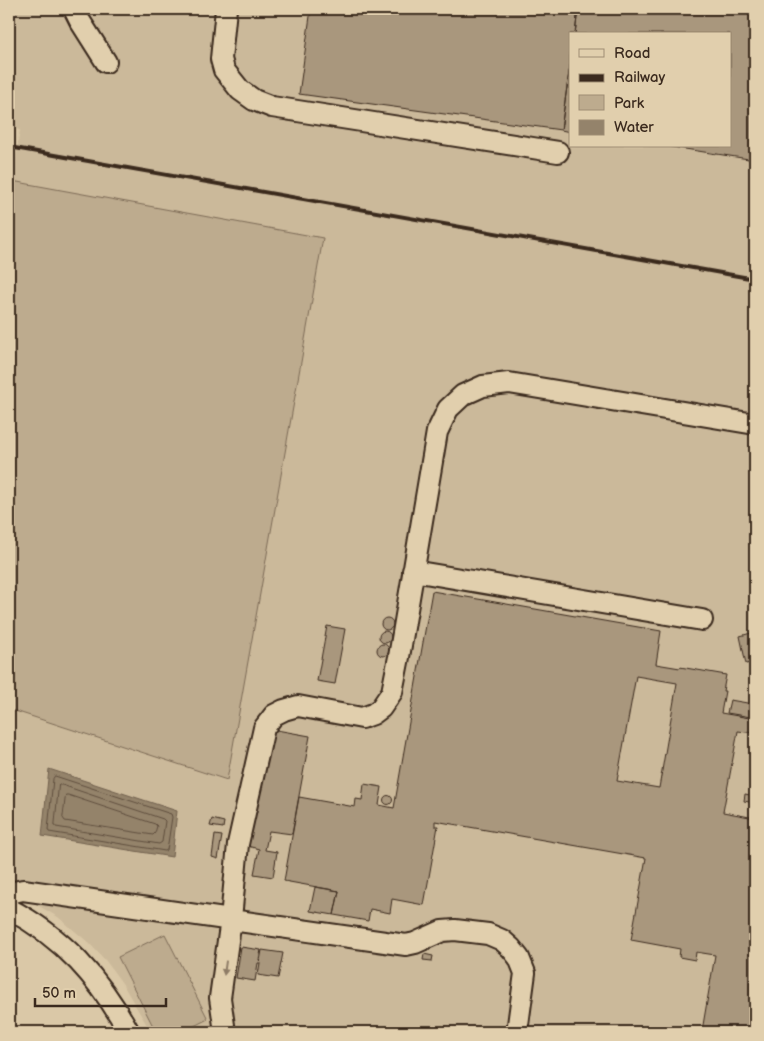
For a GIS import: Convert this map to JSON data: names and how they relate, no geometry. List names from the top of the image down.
{
  "legend": [
    "Road",
    "Railway",
    "Park",
    "Water"
  ],
  "scale_bar": "50 m"
}
